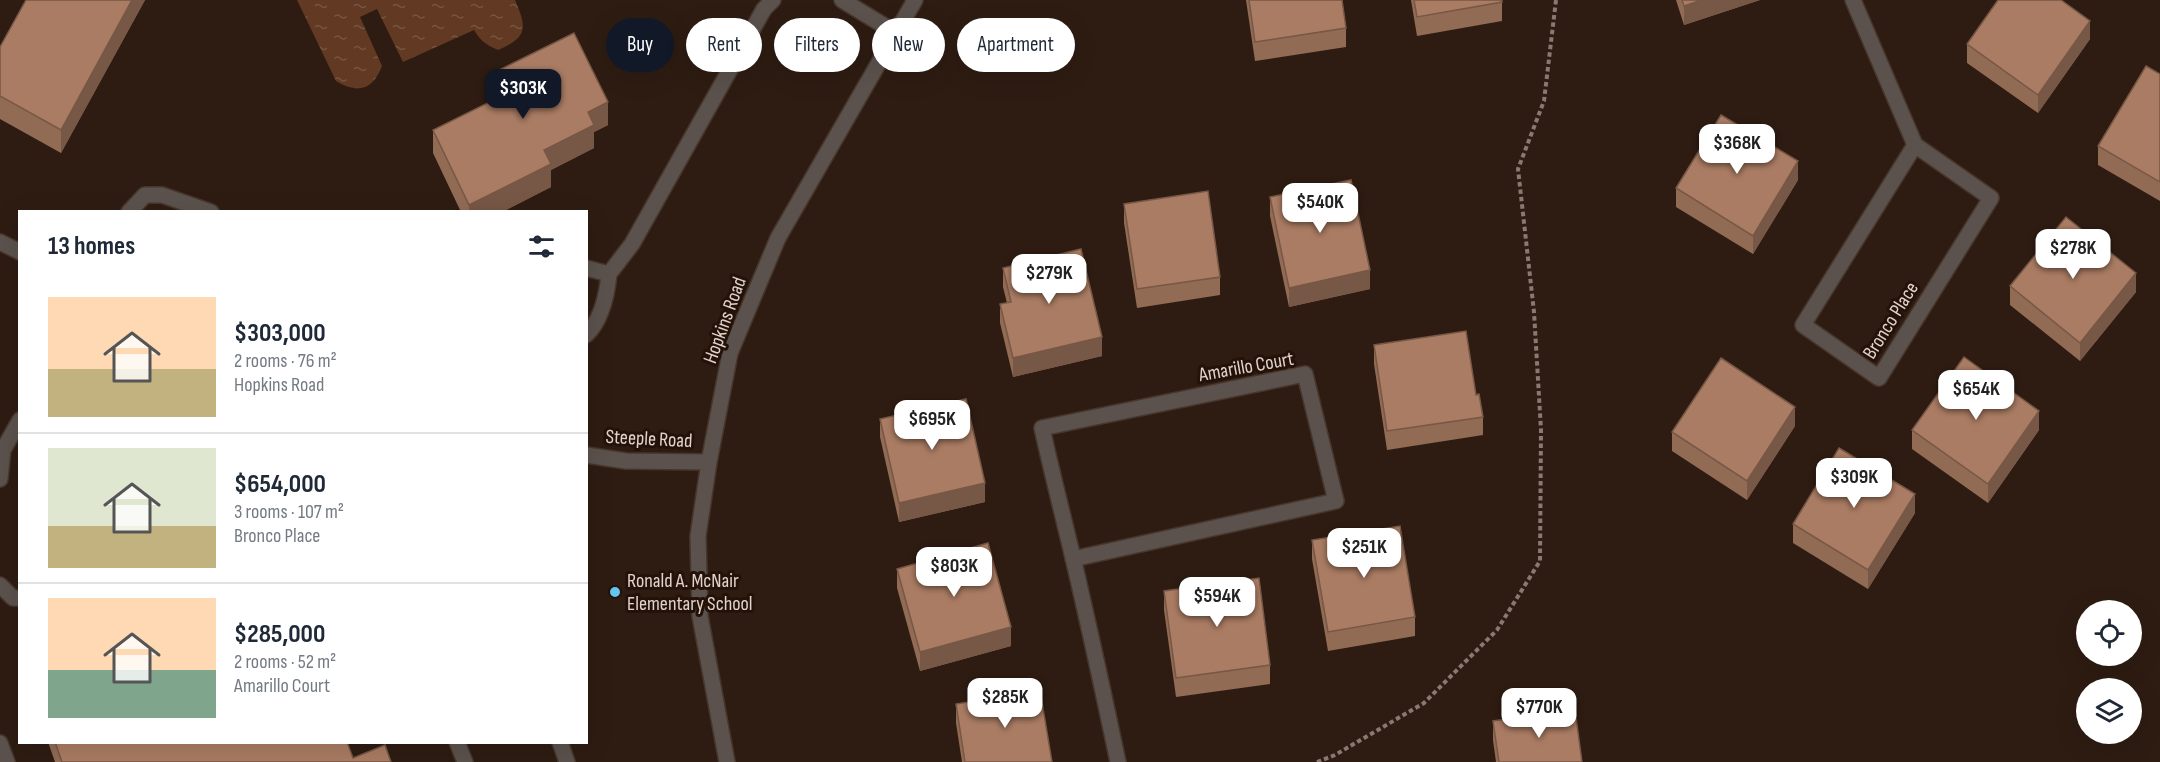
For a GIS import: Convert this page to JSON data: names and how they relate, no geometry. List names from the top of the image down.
{
  "streets": {
    "street": [
      "Hopkins Road",
      "Bronco Place",
      "Amarillo Court",
      "Steeple Road"
    ]
  },
  "crossings": [
    ["Hopkins Road", "Steeple Road"]
  ],
  "places": ["Ronald A. McNair Elementary School"],
  "page": {
    "chip": [
      "Buy",
      "Rent",
      "Filters",
      "New",
      "Apartment"
    ],
    "price": [
      "$303K",
      "$368K",
      "$540K",
      "$278K",
      "$279K",
      "$654K",
      "$695K",
      "$309K",
      "$251K",
      "$803K",
      "$594K",
      "$285K",
      "$770K"
    ],
    "heading": "13 homes",
    "list": [
      {
        "name": "$303,000",
        "note": "2 rooms · 76 m² · Hopkins Road"
      },
      {
        "name": "$654,000",
        "note": "3 rooms · 107 m² · Bronco Place"
      },
      {
        "name": "$285,000",
        "note": "2 rooms · 52 m² · Amarillo Court"
      }
    ]
  }
}
